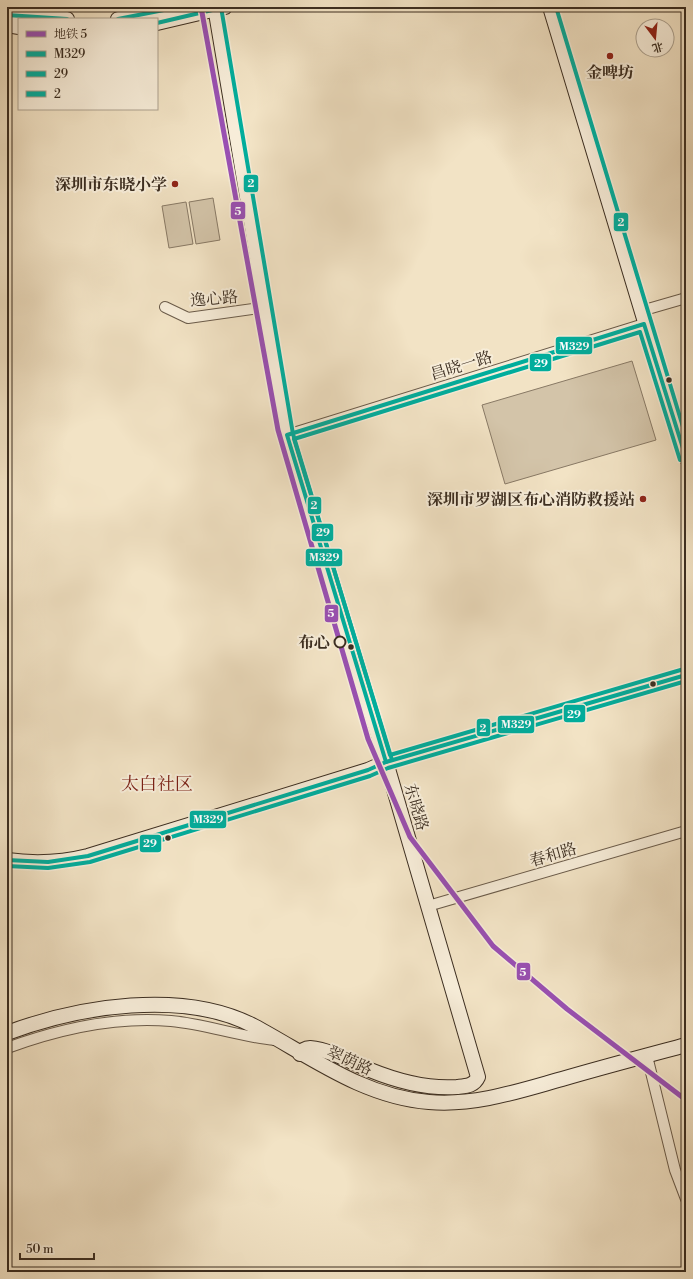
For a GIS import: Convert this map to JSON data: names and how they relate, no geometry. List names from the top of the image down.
{
  "streets": {
    "street": [
      "逸心路",
      "昌晓一路",
      "东晓路",
      "春和路",
      "翠荫路"
    ]
  },
  "crossings": [
    ["逸心路", "东晓路"],
    ["昌晓一路", "东晓路"],
    ["东晓路", "春和路"],
    ["东晓路", "翠荫路"]
  ],
  "districts": ["太白社区"],
  "places": [
    "金啤坊",
    "深圳市东晓小学",
    "深圳市罗湖区布心消防救援站",
    "布心"
  ],
  "lines": [
    "metro line 5",
    "transit line M329",
    "transit line 2",
    "transit line 29"
  ],
  "legend": [
    "地铁 5",
    "M329",
    "29",
    "2"
  ],
  "scale_bar": "50 m",
  "north": "bottom"
}
